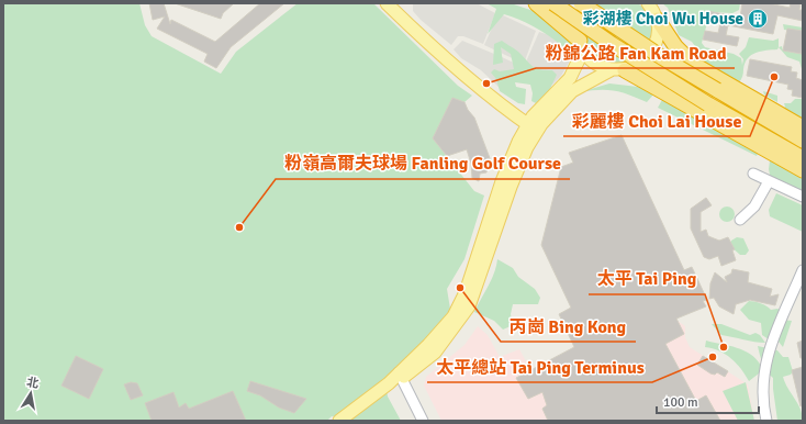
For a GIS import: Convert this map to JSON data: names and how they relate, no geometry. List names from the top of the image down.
{
  "places": {
    "building": ["彩湖樓 Choi Wu House"],
    "other": [
      "彩麗樓 Choi Lai House",
      "粉錦公路 Fan Kam Road",
      "粉嶺高爾夫球場 Fanling Golf Course",
      "丙崗 Bing Kong",
      "太平 Tai Ping",
      "太平總站 Tai Ping Terminus"
    ]
  },
  "scale_bar": "100 m",
  "north": "top"
}
